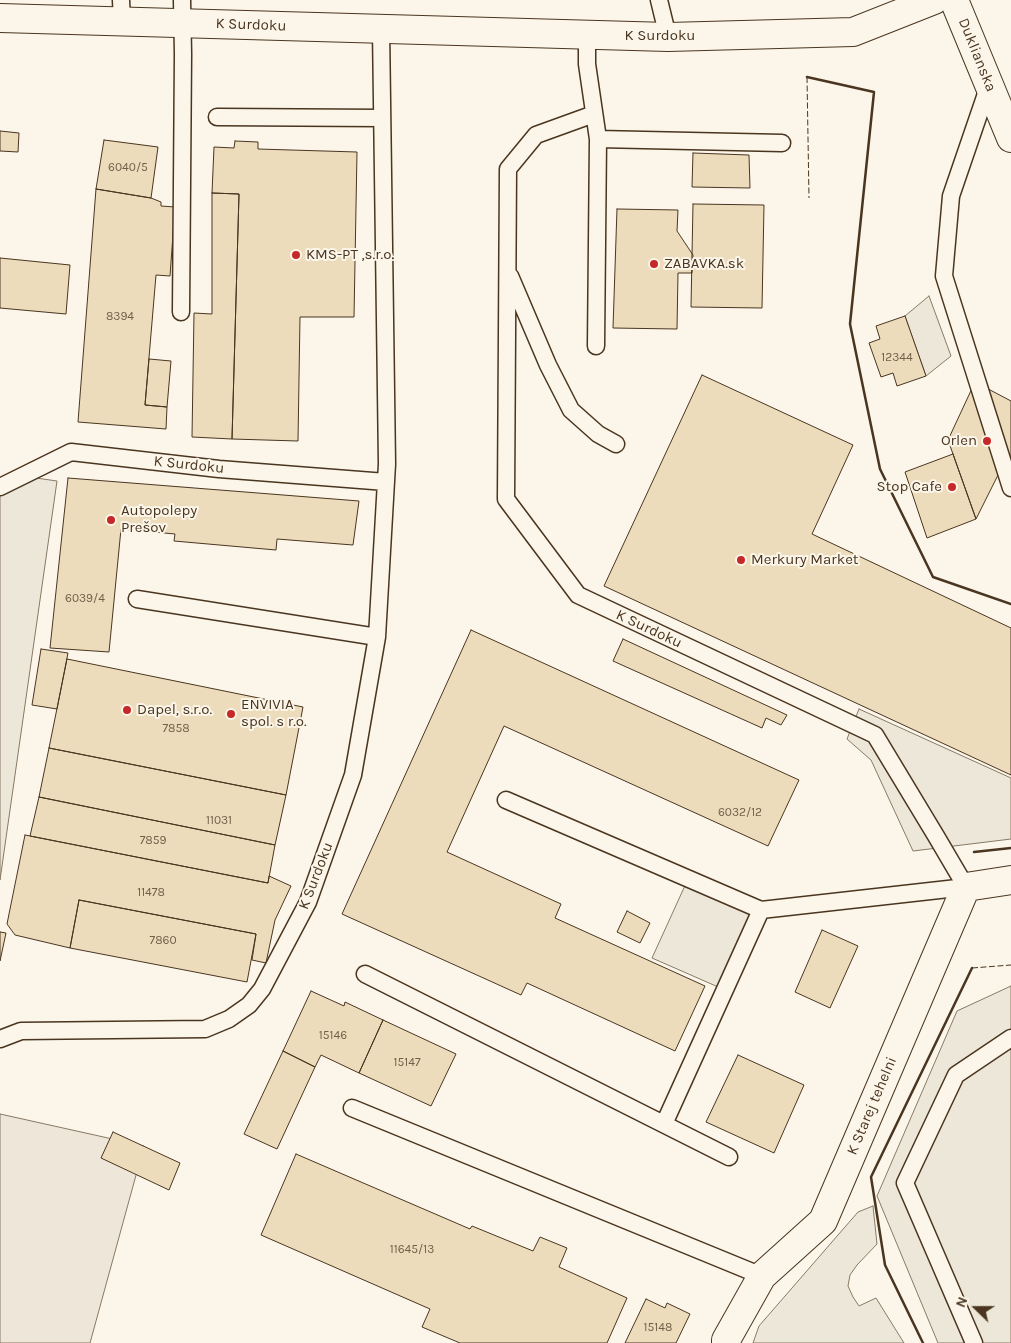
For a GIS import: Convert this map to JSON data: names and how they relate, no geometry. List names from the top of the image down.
{
  "streets": {
    "street": ["K Surdoku", "Duklianska", "K Starej tehelni"]
  },
  "crossings": [
    ["K Surdoku", "K Starej tehelni"]
  ],
  "places": [
    "KMS-PT ,s.r.o.",
    "ZABAVKA.sk",
    "Orlen",
    "Stop Cafe",
    "Autopolepy Prešov",
    "Merkury Market",
    "Dapel, s.r.o.",
    "ENVIVIA spol. s r.o."
  ],
  "house_numbers": [
    "6040/5",
    "8394",
    "12344",
    "6039/4",
    "7858",
    "6032/12",
    "11031",
    "7859",
    "11478",
    "7860",
    "15146",
    "15147",
    "11645/13",
    "15148"
  ],
  "north": "left"
}
